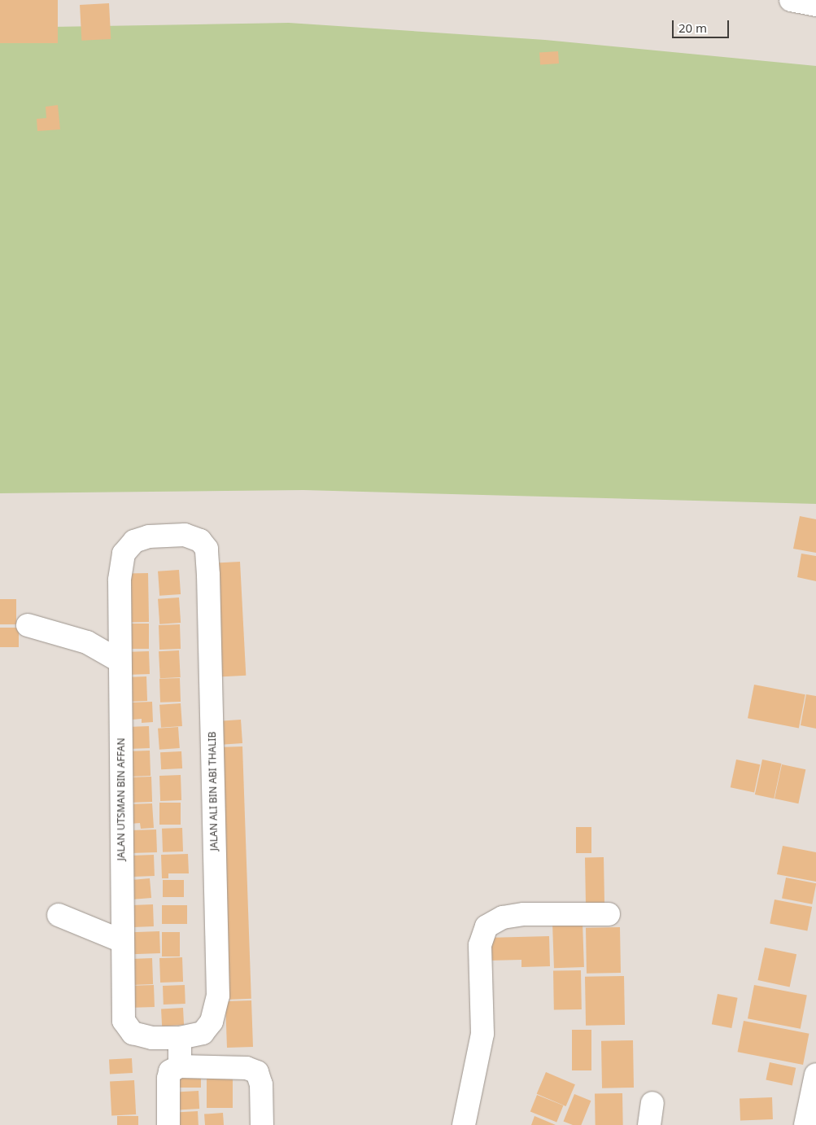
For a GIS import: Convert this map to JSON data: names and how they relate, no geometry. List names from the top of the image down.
{
  "streets": {
    "street": ["JALAN ALI BIN ABI THALIB", "JALAN UTSMAN BIN AFFAN"]
  },
  "crossings": [
    ["JALAN ALI BIN ABI THALIB", "JALAN UTSMAN BIN AFFAN"]
  ],
  "scale_bar": "20 m"
}
